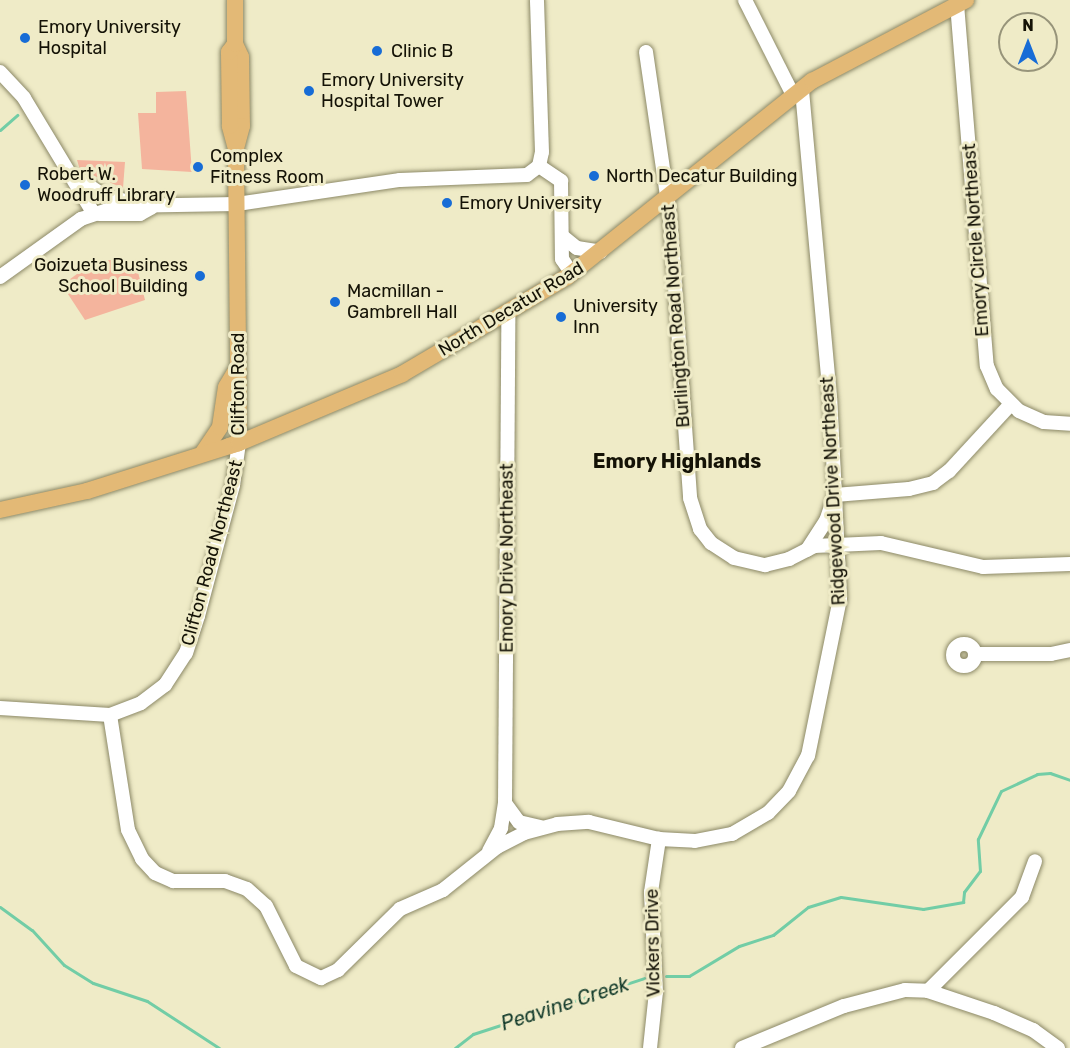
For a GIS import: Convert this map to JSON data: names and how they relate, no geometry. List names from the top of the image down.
{
  "streets": {
    "main road": ["North Decatur Road", "Clifton Road"],
    "street": [
      "Emory Circle Northeast",
      "Burlington Road Northeast",
      "Ridgewood Drive Northeast",
      "Clifton Road Northeast",
      "Emory Drive Northeast",
      "Vickers Drive"
    ]
  },
  "crossings": [
    ["Emory Circle Northeast", "North Decatur Road"],
    ["North Decatur Road", "Burlington Road Northeast"],
    ["North Decatur Road", "Clifton Road"],
    ["North Decatur Road", "Ridgewood Drive Northeast"],
    ["North Decatur Road", "Clifton Road Northeast"],
    ["North Decatur Road", "Emory Drive Northeast"],
    ["Burlington Road Northeast", "Ridgewood Drive Northeast"],
    ["Clifton Road", "Clifton Road Northeast"],
    ["Ridgewood Drive Northeast", "Clifton Road Northeast"],
    ["Ridgewood Drive Northeast", "Emory Drive Northeast"],
    ["Ridgewood Drive Northeast", "Vickers Drive"]
  ],
  "districts": ["Emory Highlands"],
  "water": ["Peavine Creek"],
  "places": [
    "Emory University Hospital",
    "Clinic B",
    "Emory University Hospital Tower",
    "Complex Fitness Room",
    "North Decatur Building",
    "Robert W. Woodruff Library",
    "Emory University",
    "Goizueta Business School Building",
    "Macmillan - Gambrell Hall",
    "University Inn"
  ],
  "north": "top"
}
